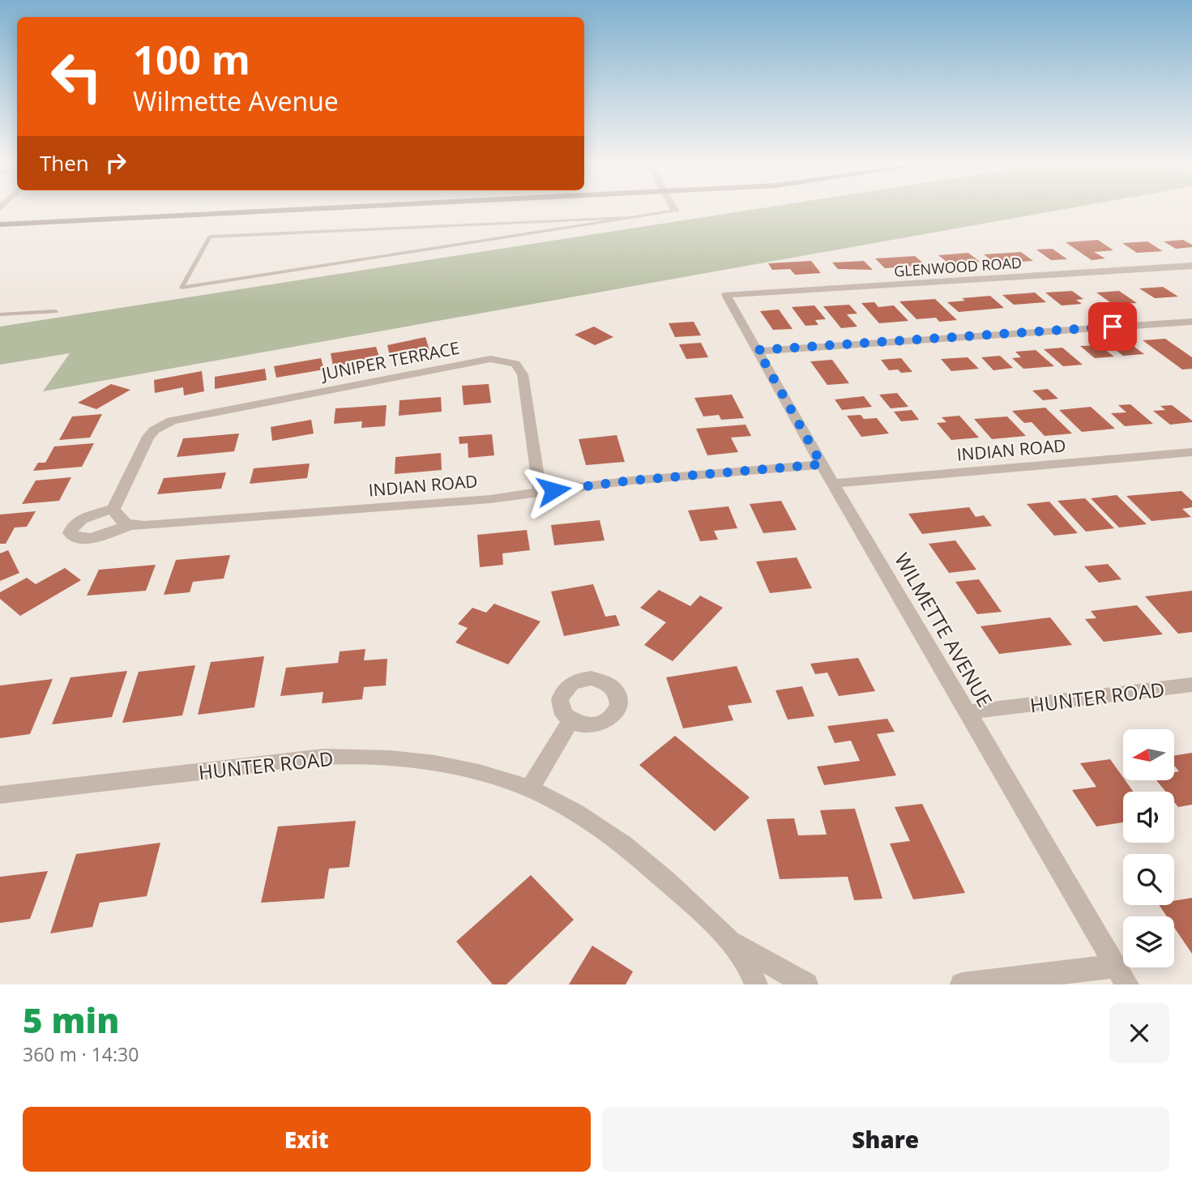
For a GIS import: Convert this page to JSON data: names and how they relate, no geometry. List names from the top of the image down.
{
  "streets": {
    "street": [
      "GLENWOOD ROAD",
      "JUNIPER TERRACE",
      "INDIAN ROAD",
      "WILMETTE AVENUE",
      "HUNTER ROAD"
    ]
  },
  "crossings": [
    ["GLENWOOD ROAD", "WILMETTE AVENUE"],
    ["JUNIPER TERRACE", "INDIAN ROAD"],
    ["INDIAN ROAD", "WILMETTE AVENUE"],
    ["WILMETTE AVENUE", "HUNTER ROAD"]
  ],
  "north": "left",
  "page": {
    "turn": ["100 m", "Wilmette Avenue"],
    "then": "Then",
    "heading": ["5 min", "360 m · 14:30"],
    "buttons": ["Exit", "Share"]
  }
}
